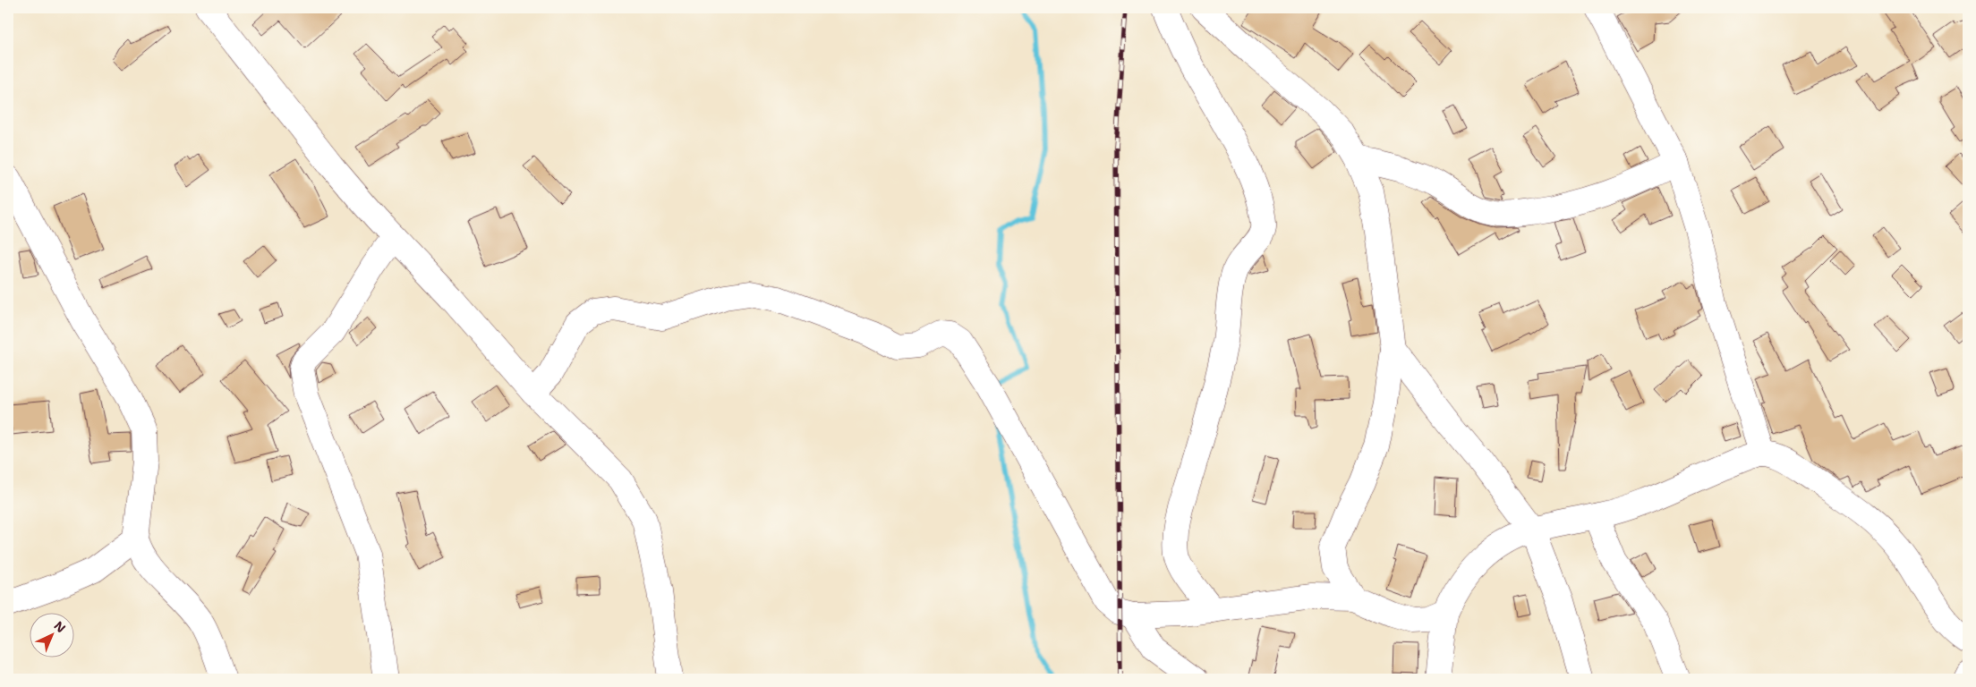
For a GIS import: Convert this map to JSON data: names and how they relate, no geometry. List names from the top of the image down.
{
  "north": "top right"
}
